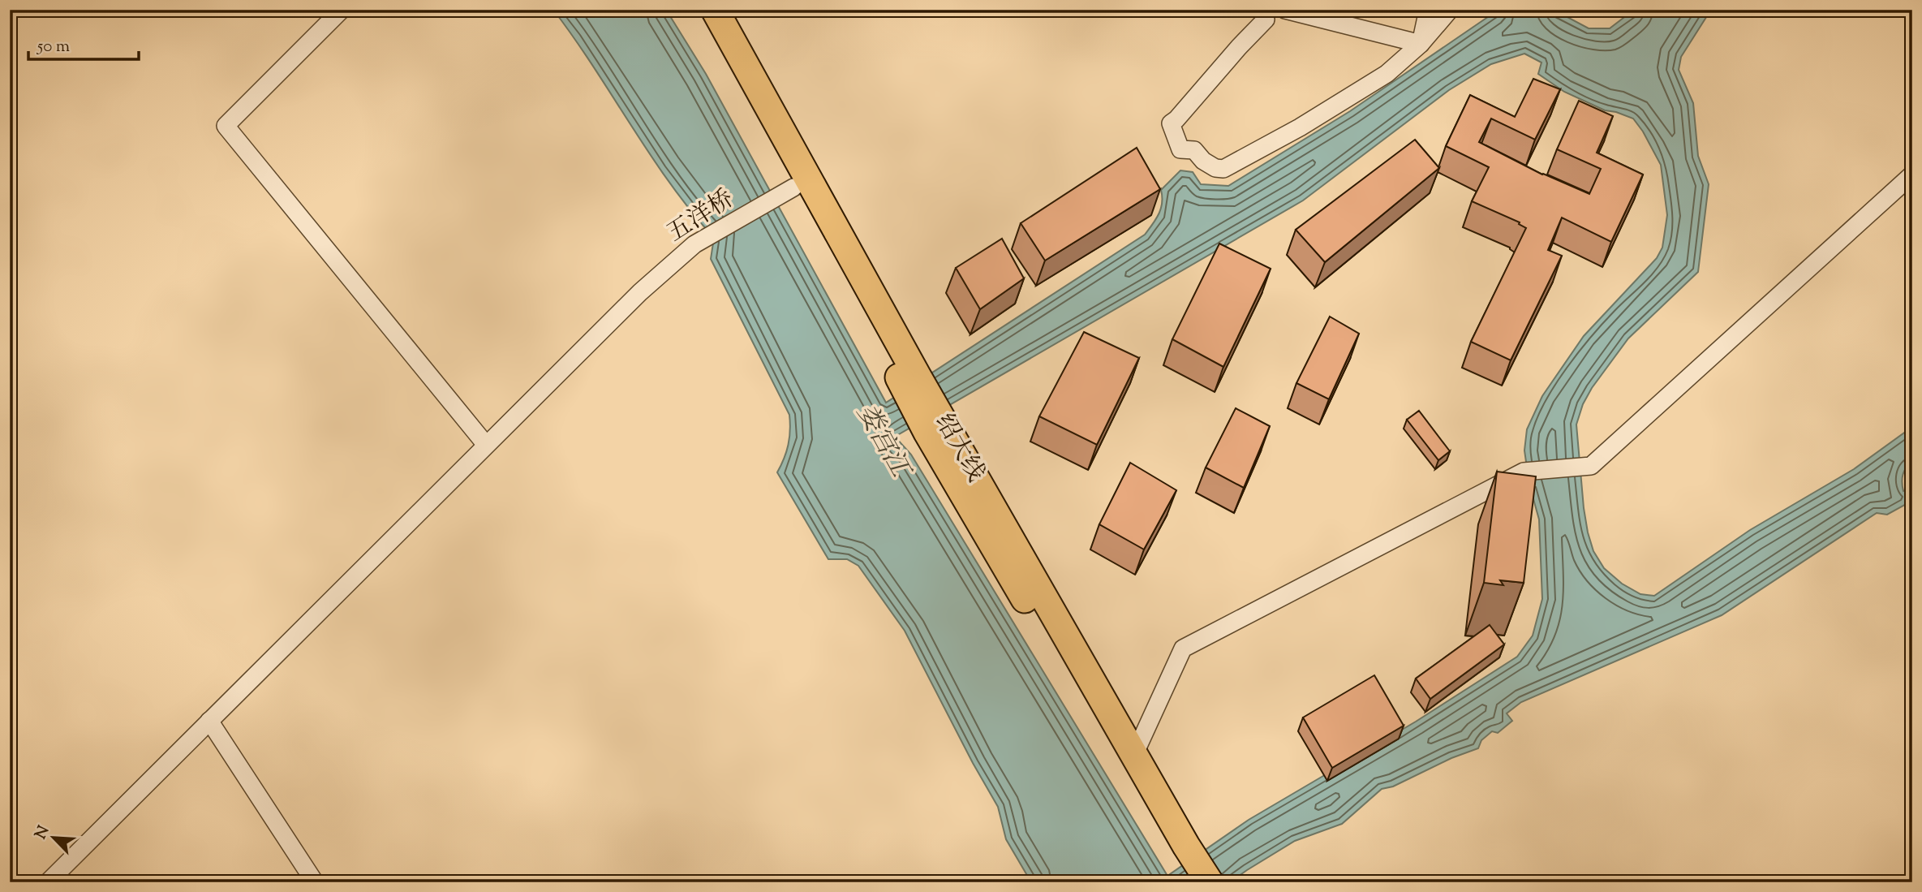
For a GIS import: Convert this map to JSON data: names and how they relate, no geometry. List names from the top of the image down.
{
  "streets": {
    "main road": ["绍大线"],
    "street": ["五洋桥"]
  },
  "crossings": [
    ["五洋桥", "绍大线"]
  ],
  "water": ["娄宫江"],
  "scale_bar": "50 m",
  "north": "top left"
}
